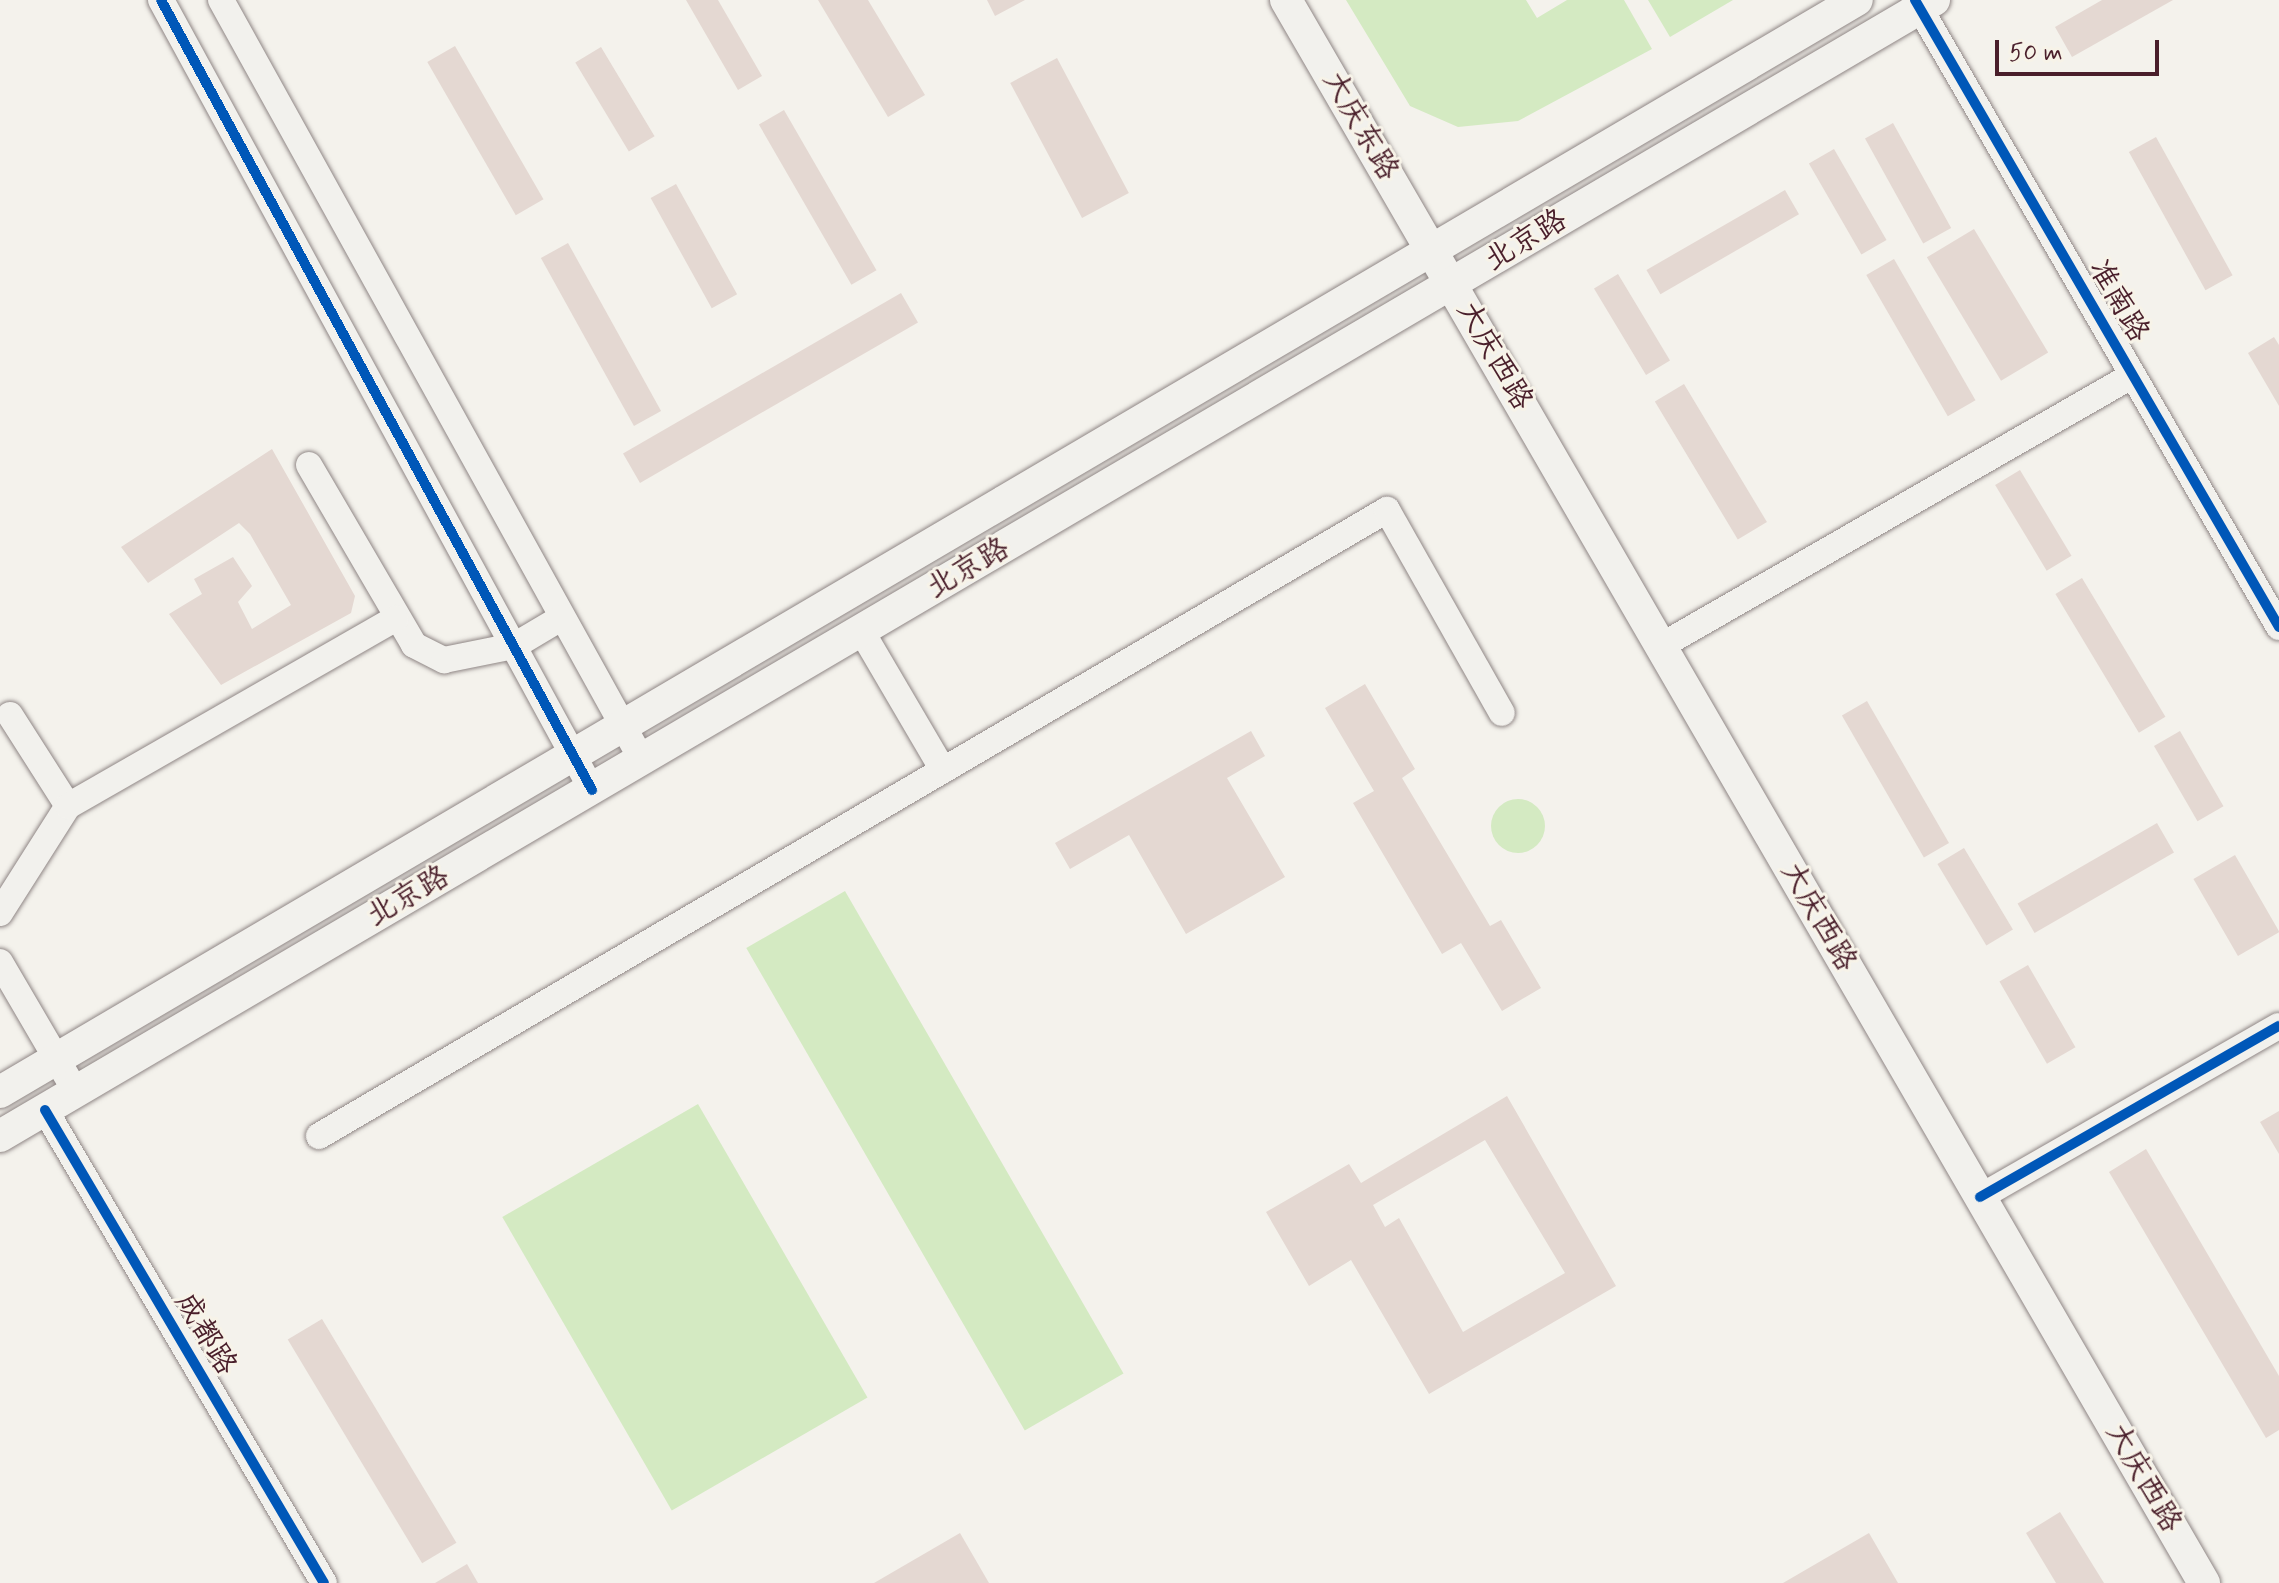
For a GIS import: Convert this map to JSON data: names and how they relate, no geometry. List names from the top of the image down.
{
  "streets": {
    "main road": ["大庆东路", "北京路", "大庆西路"],
    "street": ["准南路", "成都路"]
  },
  "crossings": [
    ["大庆东路", "北京路"],
    ["大庆东路", "大庆西路"],
    ["北京路", "准南路"],
    ["北京路", "大庆西路"],
    ["北京路", "成都路"]
  ],
  "scale_bar": "50 m"
}
